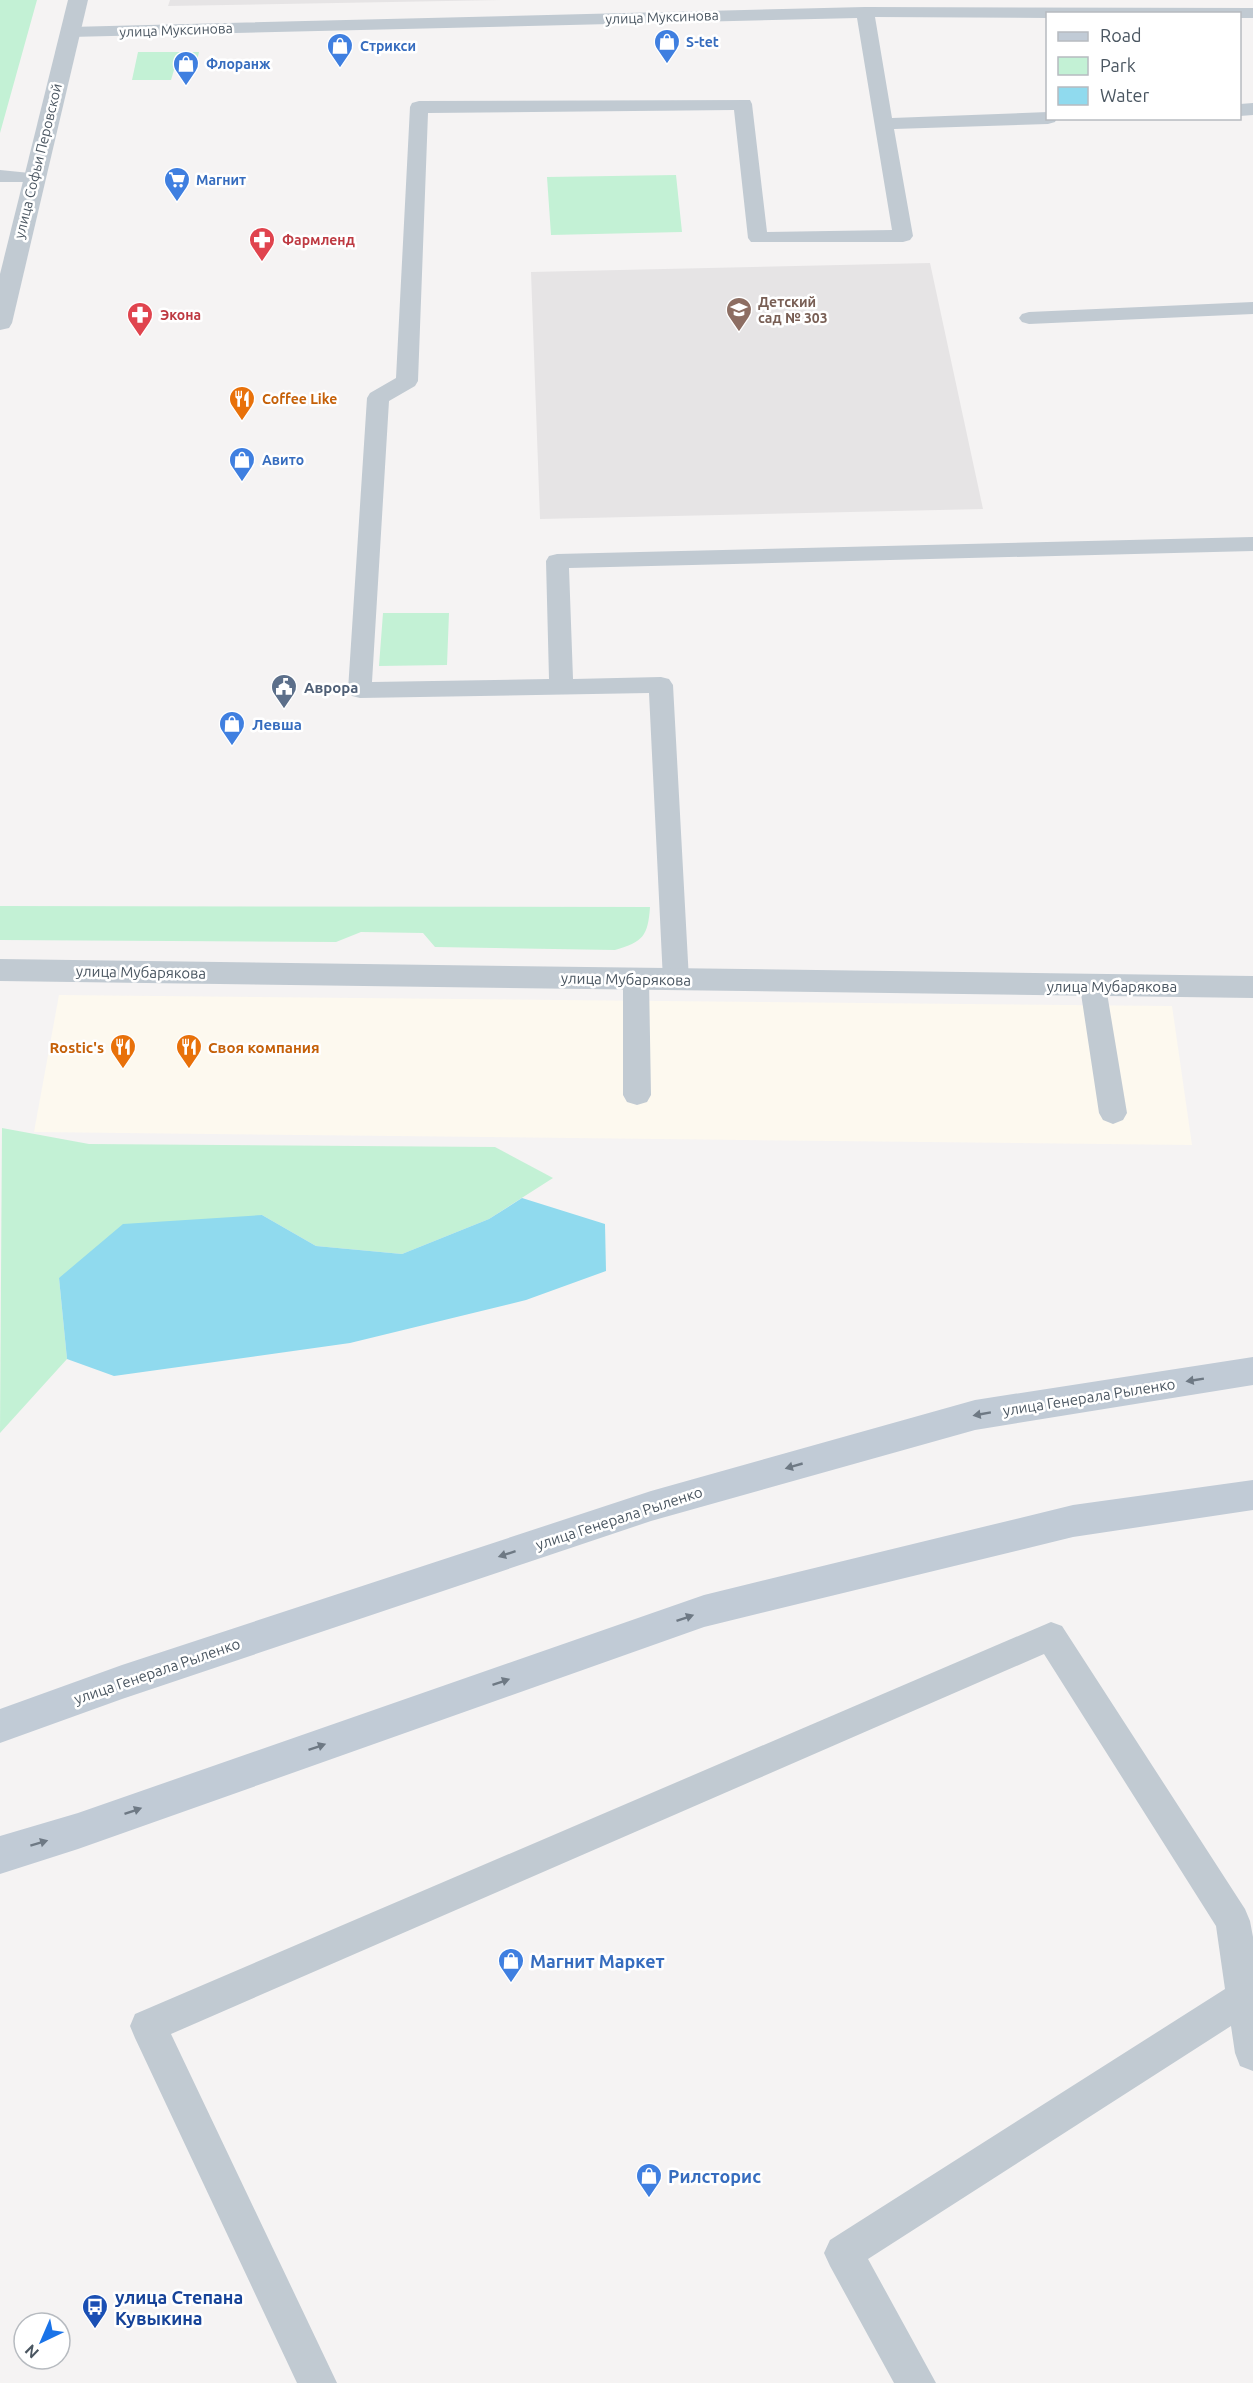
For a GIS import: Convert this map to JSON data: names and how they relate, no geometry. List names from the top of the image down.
{
  "streets": {
    "main road": ["улица Генерала Рыленко"],
    "street": ["улица Софьи Перовской", "улица Мубарякова"],
    "lane": ["улица Муксинова"]
  },
  "crossings": [
    ["улица Муксинова", "улица Софьи Перовской"]
  ],
  "places": {
    "shop": [
      "S-tet",
      "Стрикси",
      "Флоранж",
      "Авито",
      "Левша",
      "Магнит Маркет",
      "Рилсторис"
    ],
    "supermarket": ["Магнит"],
    "pharmacy": ["Фармленд", "Экона"],
    "school or university": ["Детский сад № 303"],
    "restaurant": ["Coffee Like", "Rostic's", "Своя компания"],
    "public building": ["Аврора"],
    "bus stop": ["улица Степана Кувыкина"]
  },
  "legend": ["Road", "Park", "Water"],
  "north": "bottom left"
}
